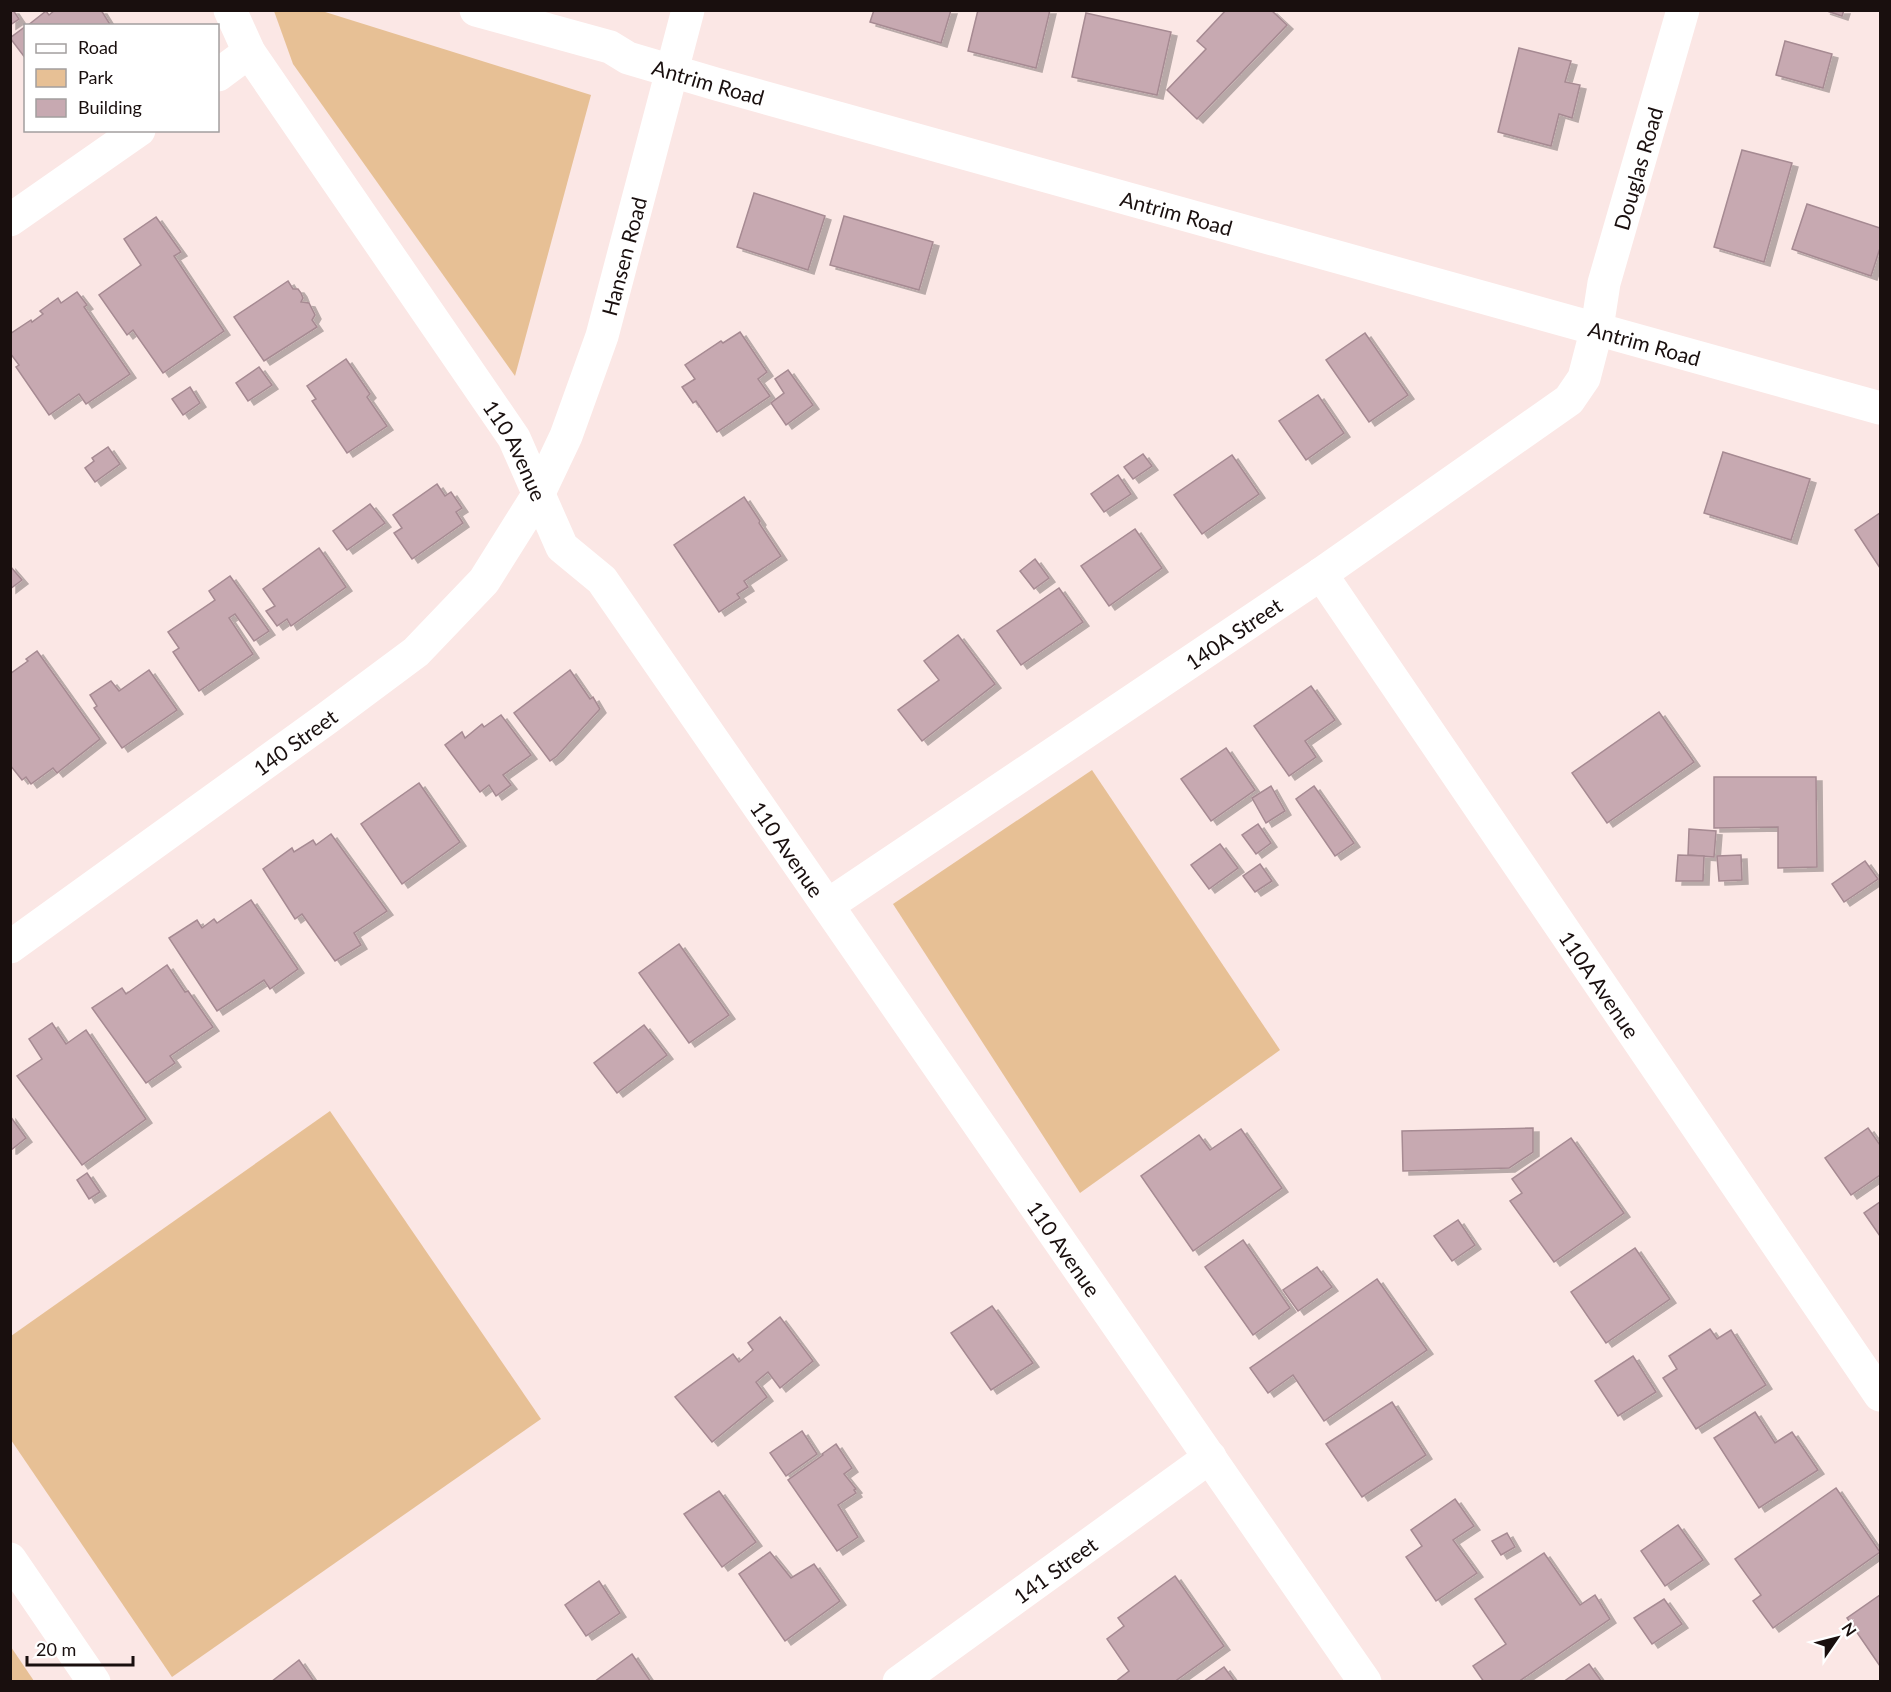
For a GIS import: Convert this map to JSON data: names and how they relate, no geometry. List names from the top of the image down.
{
  "streets": {
    "street": [
      "Antrim Road",
      "Douglas Road",
      "Hansen Road",
      "110 Avenue",
      "140A Street",
      "140 Street",
      "110A Avenue",
      "141 Street"
    ]
  },
  "crossings": [
    ["Antrim Road", "Douglas Road"],
    ["Antrim Road", "Hansen Road"],
    ["Antrim Road", "140A Street"],
    ["Douglas Road", "140A Street"],
    ["Hansen Road", "110 Avenue"],
    ["Hansen Road", "140 Street"],
    ["110 Avenue", "140A Street"],
    ["110 Avenue", "140 Street"],
    ["110 Avenue", "141 Street"],
    ["140A Street", "110A Avenue"]
  ],
  "legend": ["Road", "Park", "Building"],
  "scale_bar": "20 m",
  "north": "top right"
}
